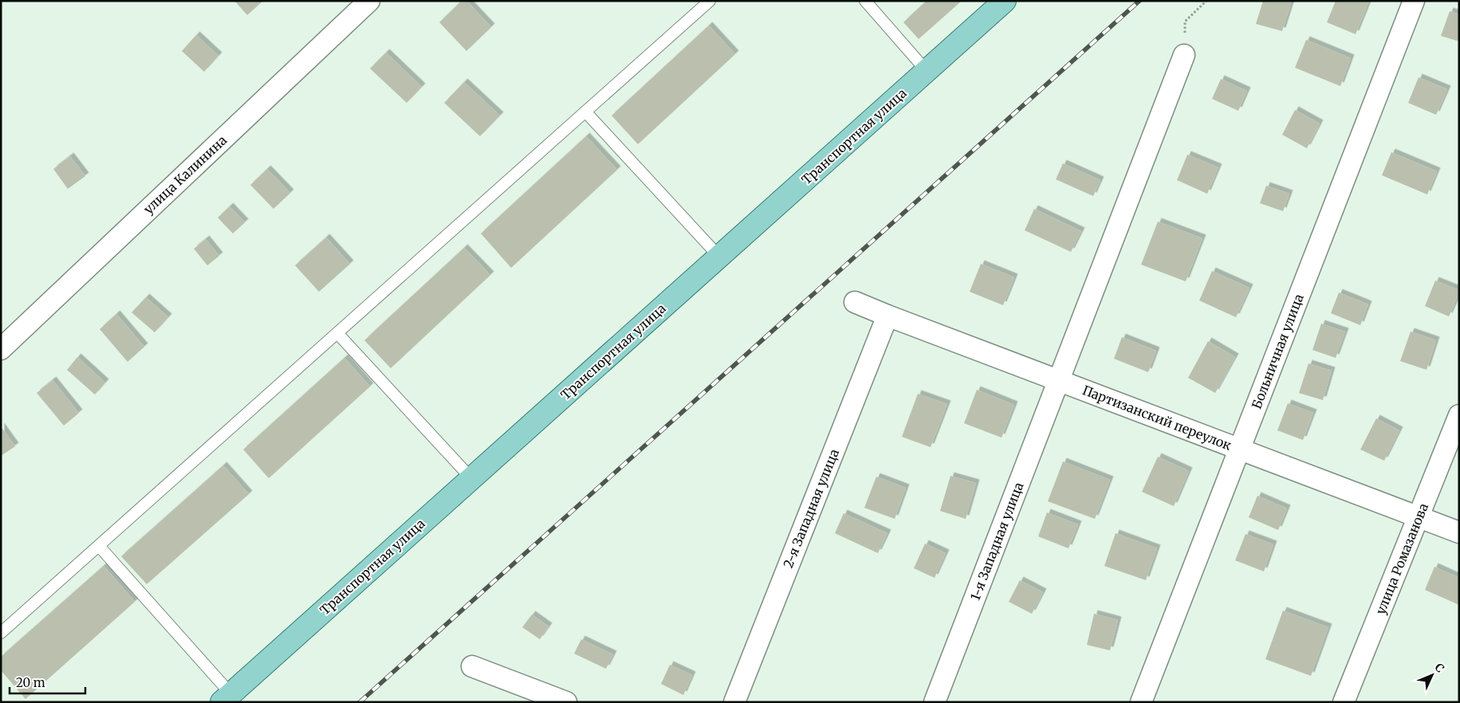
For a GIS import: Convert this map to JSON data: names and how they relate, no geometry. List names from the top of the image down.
{
  "streets": {
    "main road": ["Транспортная улица"],
    "street": [
      "улица Калинина",
      "Больничная улица",
      "Партизанский переулок",
      "2-я Западная улица",
      "1-я Западная улица",
      "улица Ромазанова"
    ]
  },
  "crossings": [
    ["Больничная улица", "Партизанский переулок"],
    ["Партизанский переулок", "2-я Западная улица"],
    ["Партизанский переулок", "1-я Западная улица"],
    ["Партизанский переулок", "улица Ромазанова"]
  ],
  "scale_bar": "20 m",
  "north": "top right"
}
